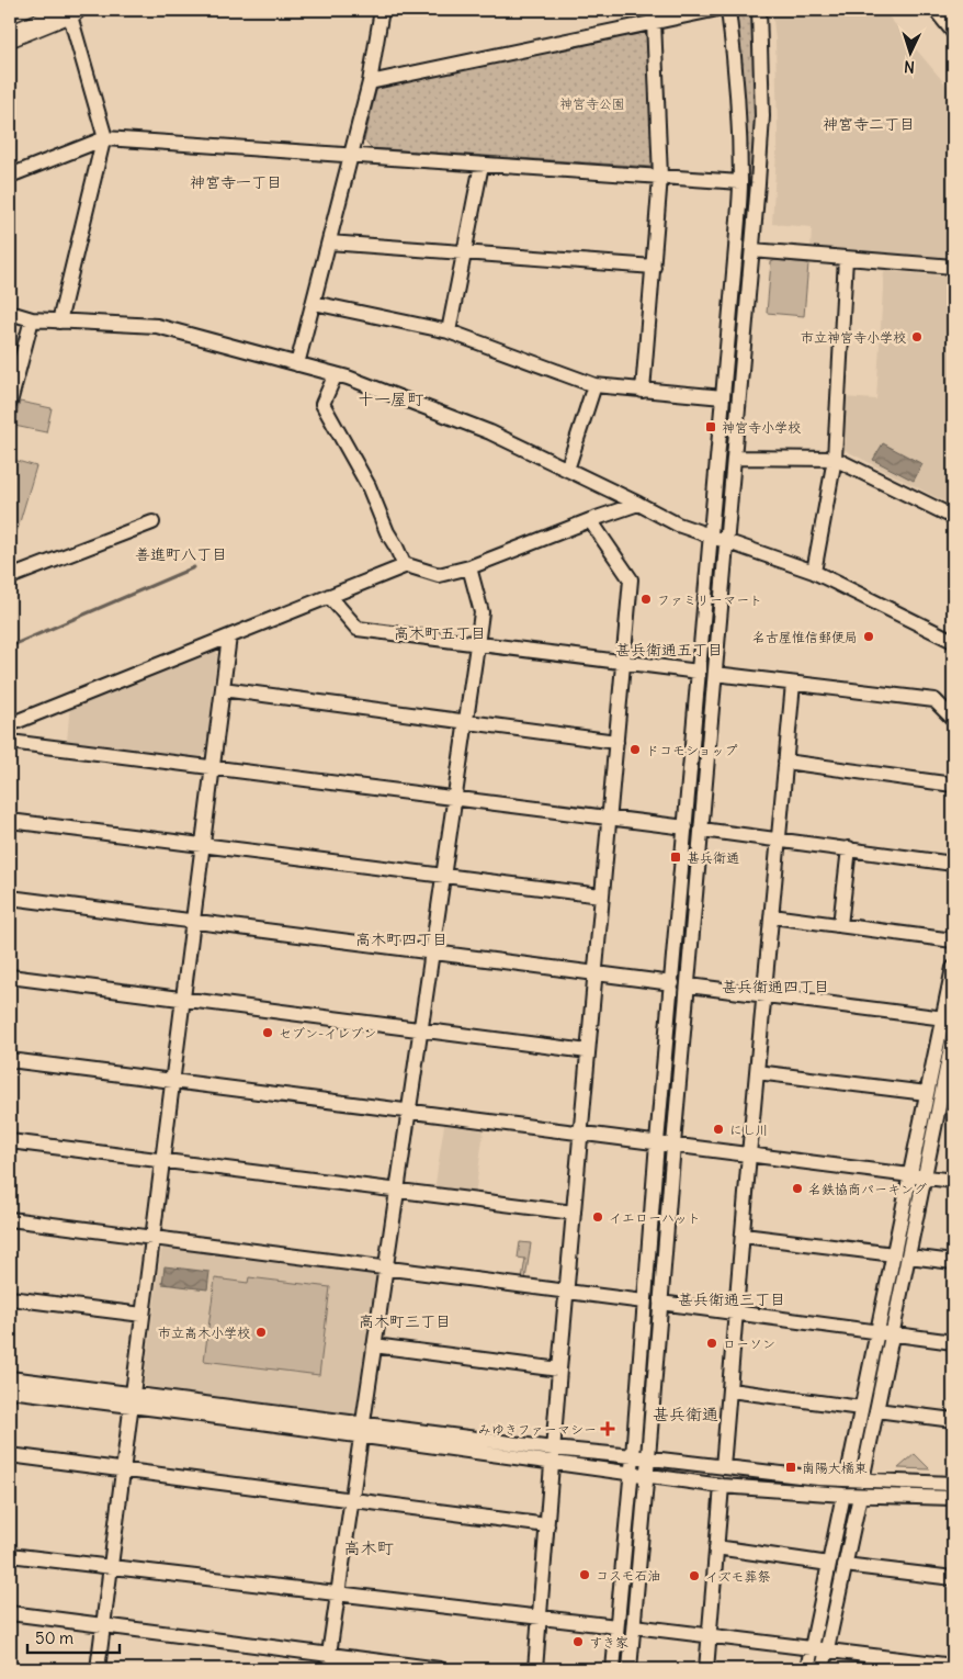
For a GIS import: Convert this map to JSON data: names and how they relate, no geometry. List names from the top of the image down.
{
  "districts": [
    "神宮寺二丁目",
    "神宮寺一丁目",
    "十一屋町",
    "善進町八丁目",
    "高木町五丁目",
    "甚兵衛通五丁目",
    "高木町四丁目",
    "甚兵衛通四丁目",
    "甚兵衛通三丁目",
    "高木町三丁目",
    "甚兵衛通",
    "高木町"
  ],
  "parks": ["神宮寺公園"],
  "places": {
    "other": [
      "市立神宮寺小学校",
      "ファミリーマート",
      "名古屋惟信郵便局",
      "ドコモショップ",
      "セブン-イレブン",
      "にし川",
      "名鉄協商パーキング",
      "イエローハット",
      "市立高木小学校",
      "ローソン",
      "コスモ石油",
      "イズモ葬祭",
      "すき家"
    ],
    "transit": ["神宮寺小学校", "甚兵衛通", "南陽大橋東"],
    "health": ["みゆきファーマシー"]
  },
  "scale_bar": "50 m",
  "north": "bottom"
}
